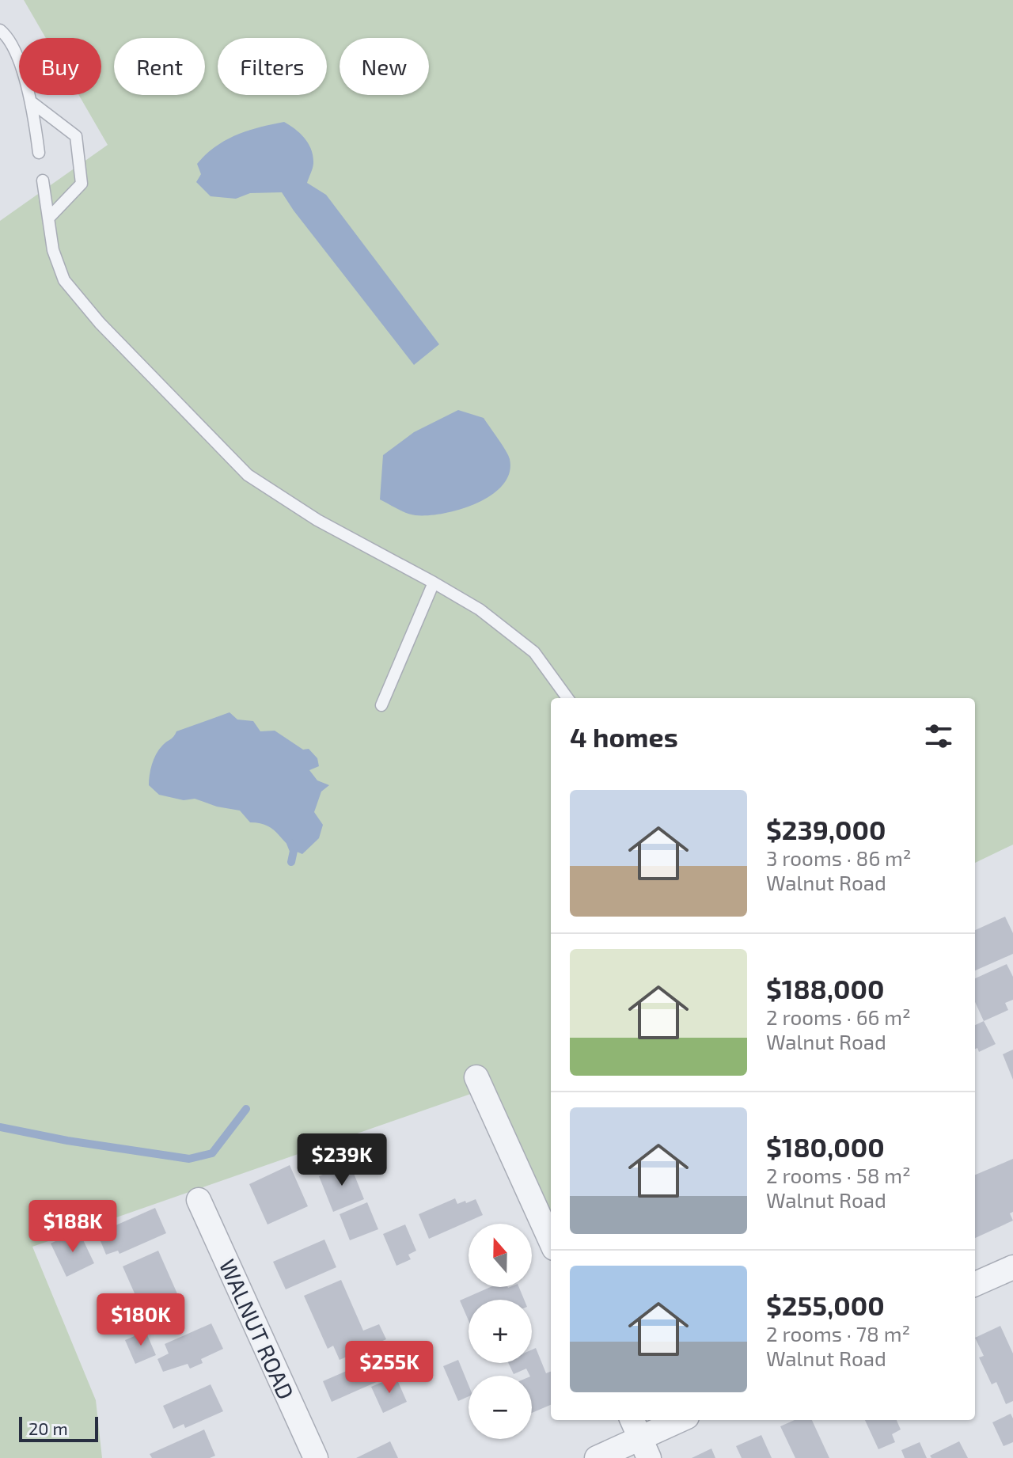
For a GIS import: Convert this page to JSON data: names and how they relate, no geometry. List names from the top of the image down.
{
  "streets": {
    "street": ["WALNUT ROAD"]
  },
  "scale_bar": "20 m",
  "north": "top",
  "page": {
    "chip": [
      "Buy",
      "Rent",
      "Filters",
      "New"
    ],
    "heading": "4 homes",
    "list": [
      {
        "name": "$239,000",
        "note": "3 rooms · 86 m² · Walnut Road"
      },
      {
        "name": "$188,000",
        "note": "2 rooms · 66 m² · Walnut Road"
      },
      {
        "name": "$180,000",
        "note": "2 rooms · 58 m² · Walnut Road"
      },
      {
        "name": "$255,000",
        "note": "2 rooms · 78 m² · Walnut Road"
      }
    ],
    "price": [
      "$239K",
      "$188K",
      "$180K",
      "$255K"
    ],
    "map_buttons": ["+", "−"],
    "scale": "20 m"
  }
}
